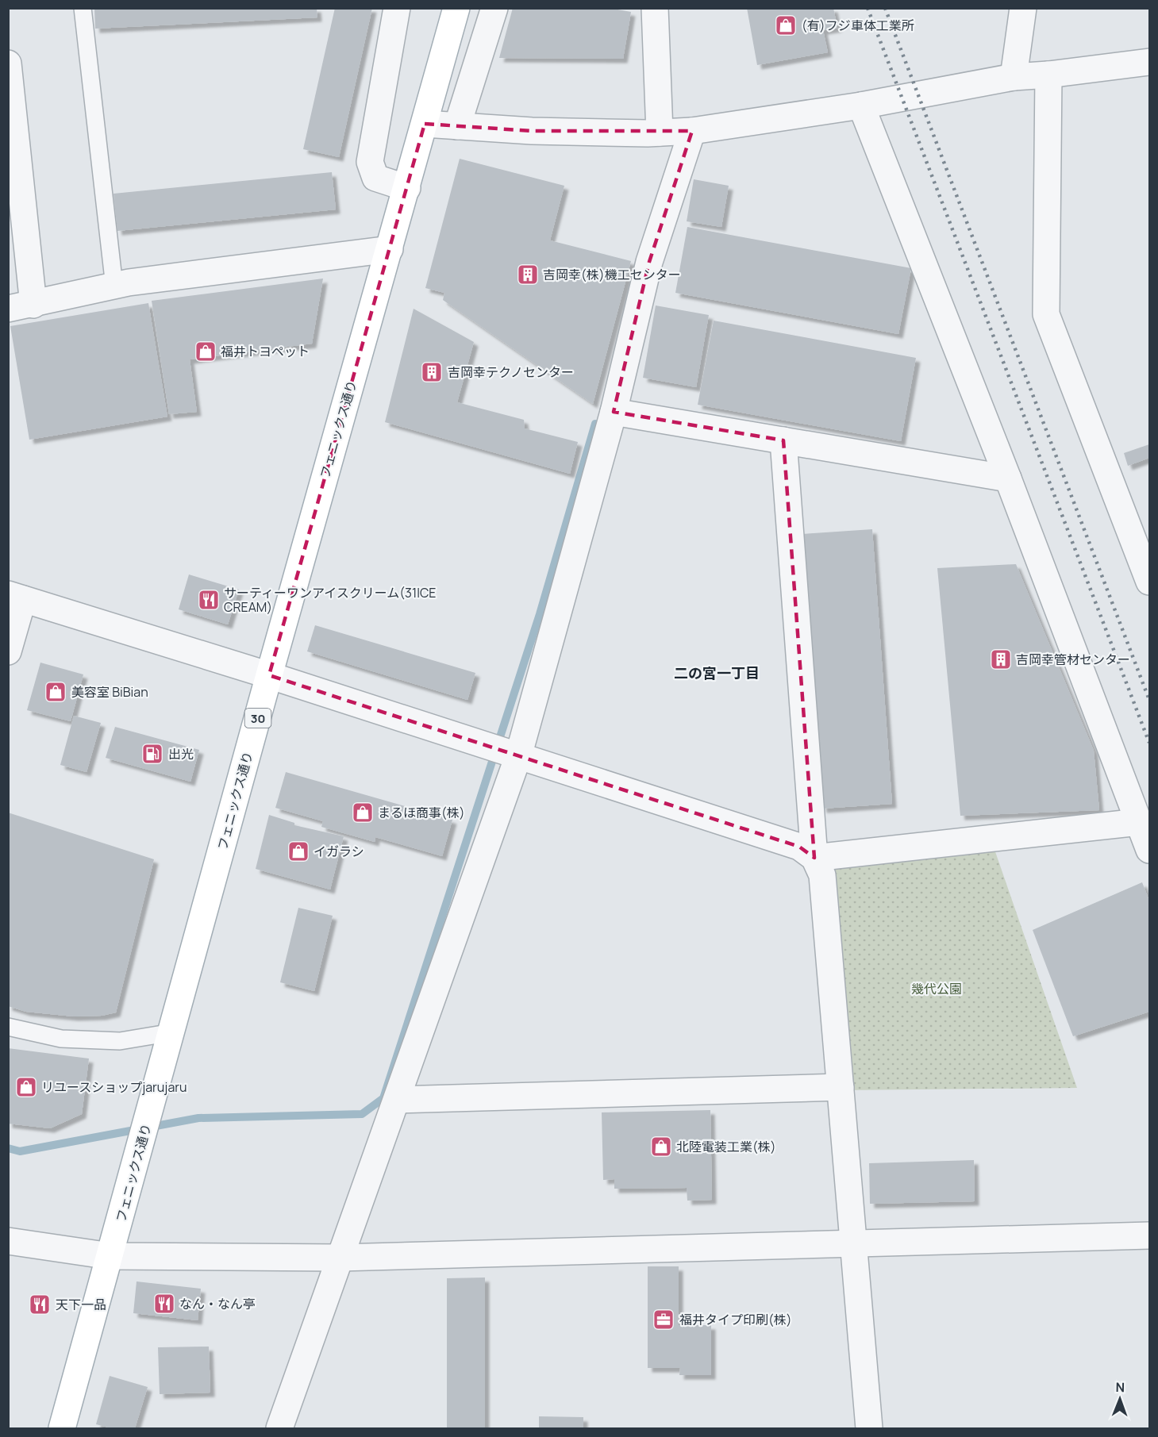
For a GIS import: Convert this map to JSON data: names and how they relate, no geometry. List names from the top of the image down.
{
  "streets": {
    "main road": ["フェニックス通り", "30"]
  },
  "districts": ["二の宮一丁目"],
  "parks": ["幾代公園"],
  "places": {
    "shop": [
      "(有)フジ車体工業所",
      "福井トヨペット",
      "美容室 BiBian",
      "まるほ商事(株)",
      "イガラシ",
      "リユースショップjarujaru",
      "北陸電装工業(株)"
    ],
    "building": ["吉岡幸(株)機工センター", "吉岡幸テクノセンター", "吉岡幸管材センター"],
    "restaurant": ["サーティーワンアイスクリーム(31ICE CREAM)", "なん・なん亭", "天下一品"],
    "fuel station": ["出光"],
    "office": ["福井タイプ印刷(株)"]
  },
  "north": "top"
}
